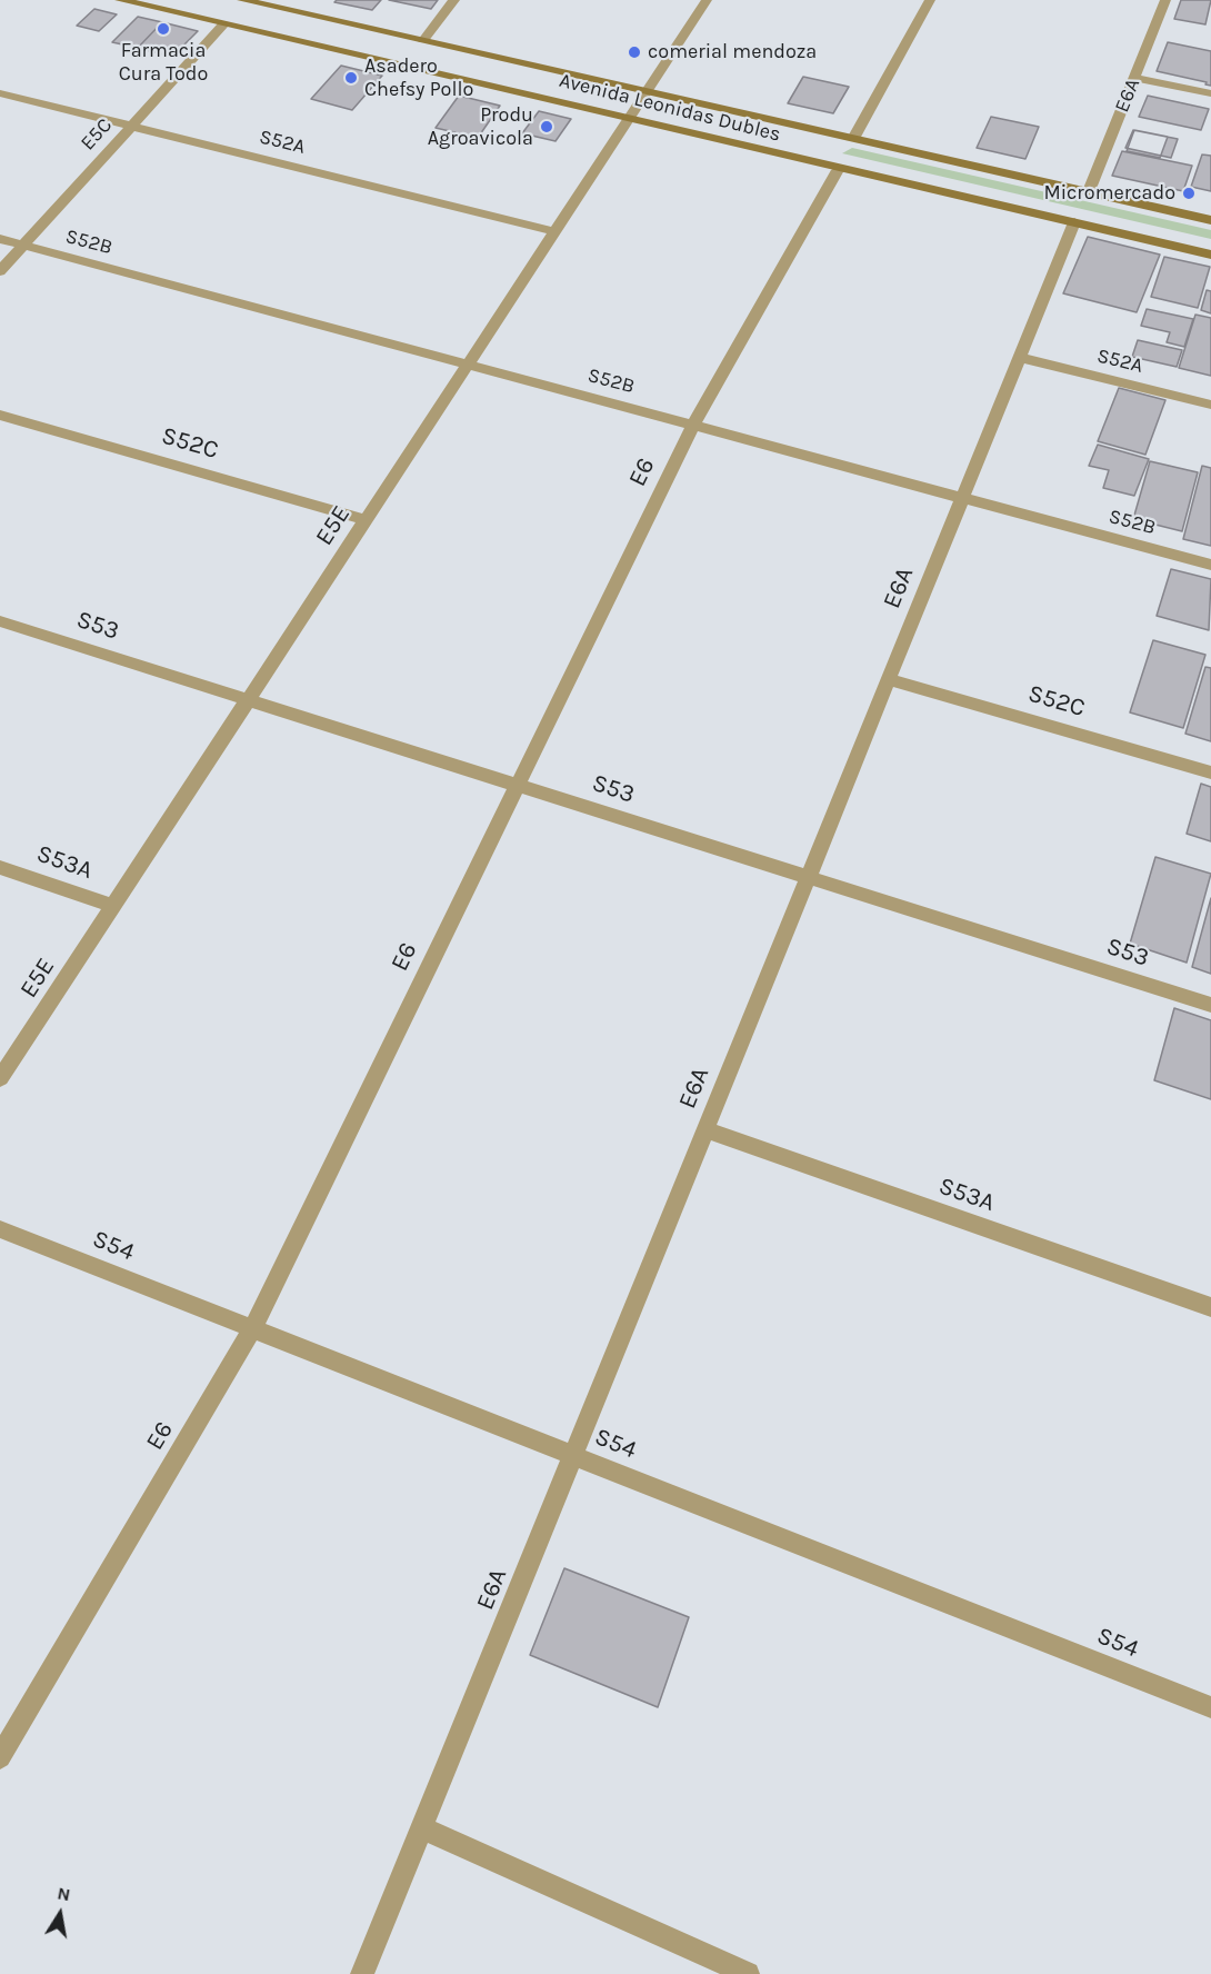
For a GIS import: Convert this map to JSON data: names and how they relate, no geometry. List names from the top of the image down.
{
  "streets": {
    "main road": ["Avenida Leonidas Dubles"],
    "street": [
      "E6A",
      "E5C",
      "S52A",
      "S52B",
      "S52C",
      "E6",
      "E5E",
      "S53",
      "S53A",
      "S54"
    ]
  },
  "crossings": [
    ["E6A", "Avenida Leonidas Dubles"],
    ["E6A", "S52A"],
    ["E6A", "S52B"],
    ["E6A", "S52C"],
    ["E6A", "S53"],
    ["E6A", "S53A"],
    ["E6A", "S54"],
    ["Avenida Leonidas Dubles", "E5C"],
    ["Avenida Leonidas Dubles", "E6"],
    ["Avenida Leonidas Dubles", "E5E"],
    ["E5C", "S52A"],
    ["E5C", "S52B"],
    ["S52A", "E5E"],
    ["S52B", "E6"],
    ["S52B", "E5E"],
    ["S52C", "E5E"],
    ["E6", "S53"],
    ["E6", "S54"],
    ["E5E", "S53"],
    ["E5E", "S53A"]
  ],
  "places": [
    "Farmacia Cura Todo",
    "comerial mendoza",
    "Asadero Chefsy Pollo",
    "Produ Agroavicola",
    "Micromercado"
  ],
  "north": "top"
}
